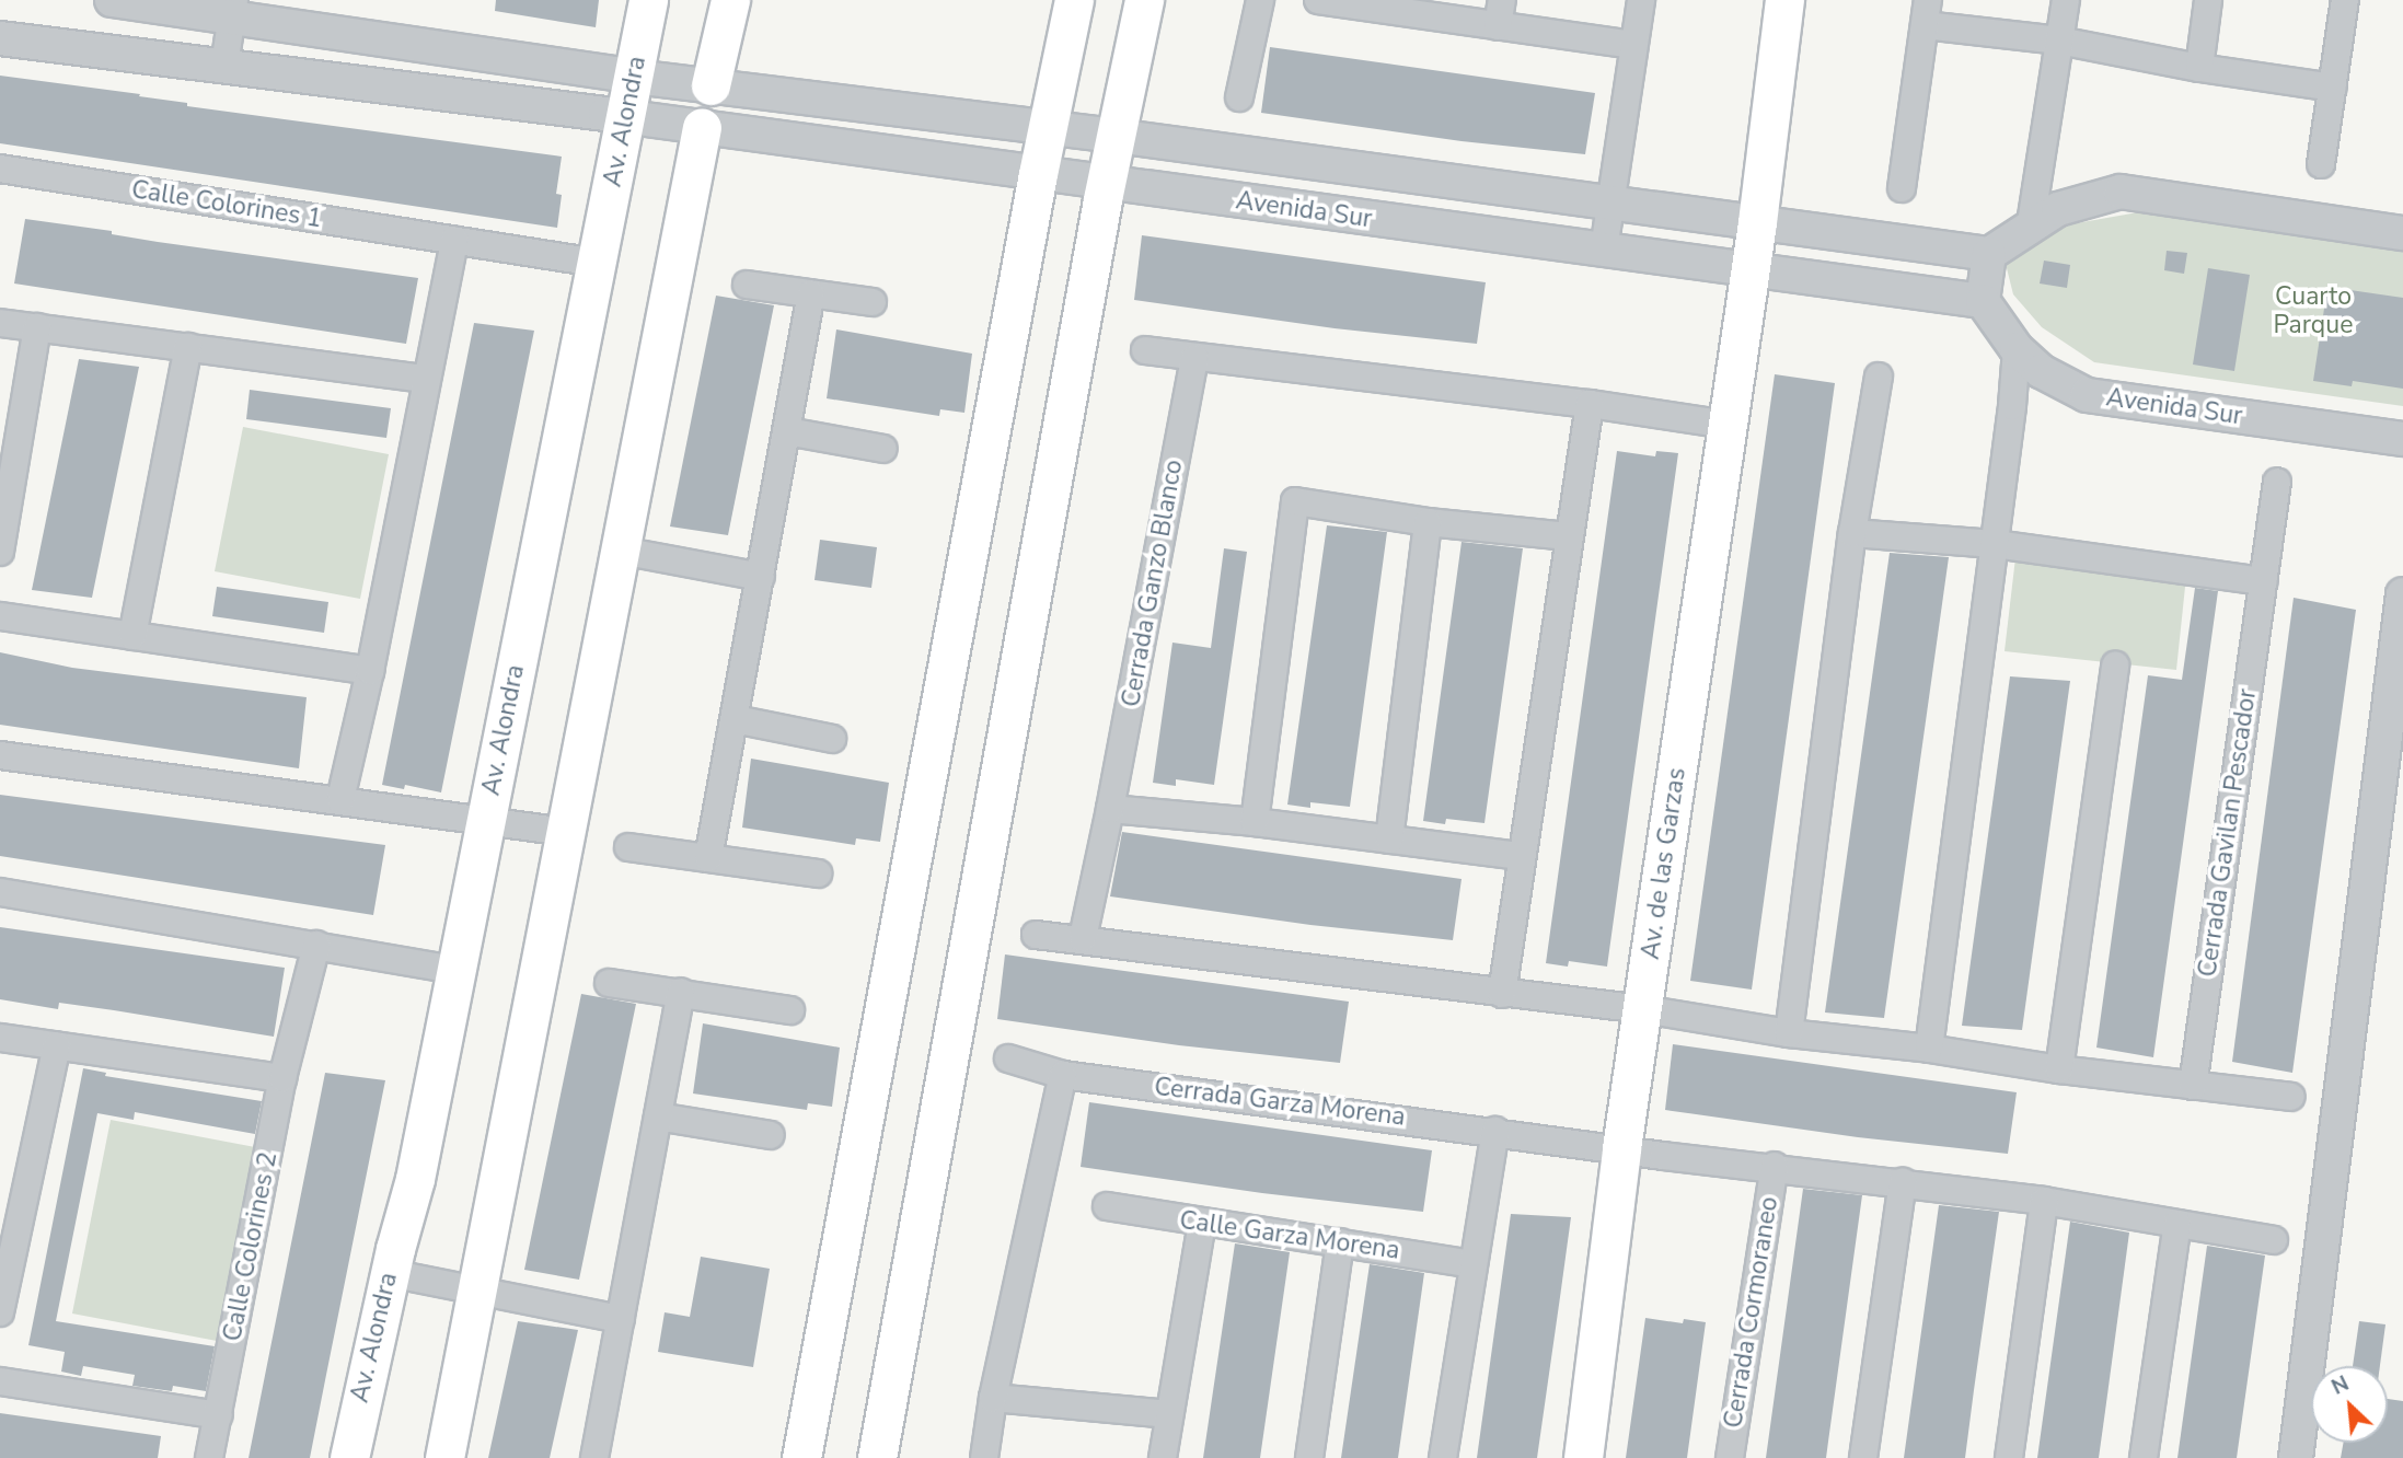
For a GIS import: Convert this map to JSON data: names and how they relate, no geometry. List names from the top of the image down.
{
  "streets": {
    "main road": ["Av. Alondra", "Av. de las Garzas"],
    "street": [
      "Calle Colorines 1",
      "Avenida Sur",
      "Cerrada Ganzo Blanco",
      "Cerrada Gavilan Pescador",
      "Cerrada Garza Morena",
      "Calle Garza Morena",
      "Calle Colorines 2",
      "Cerrada Cormoraneo"
    ]
  },
  "crossings": [
    ["Av. Alondra", "Calle Colorines 1"],
    ["Av. Alondra", "Avenida Sur"],
    ["Avenida Sur", "Av. de las Garzas"],
    ["Av. de las Garzas", "Cerrada Garza Morena"],
    ["Av. de las Garzas", "Cerrada Cormoraneo"],
    ["Cerrada Garza Morena", "Cerrada Cormoraneo"]
  ],
  "parks": ["Cuarto Parque"],
  "north": "top left"
}
